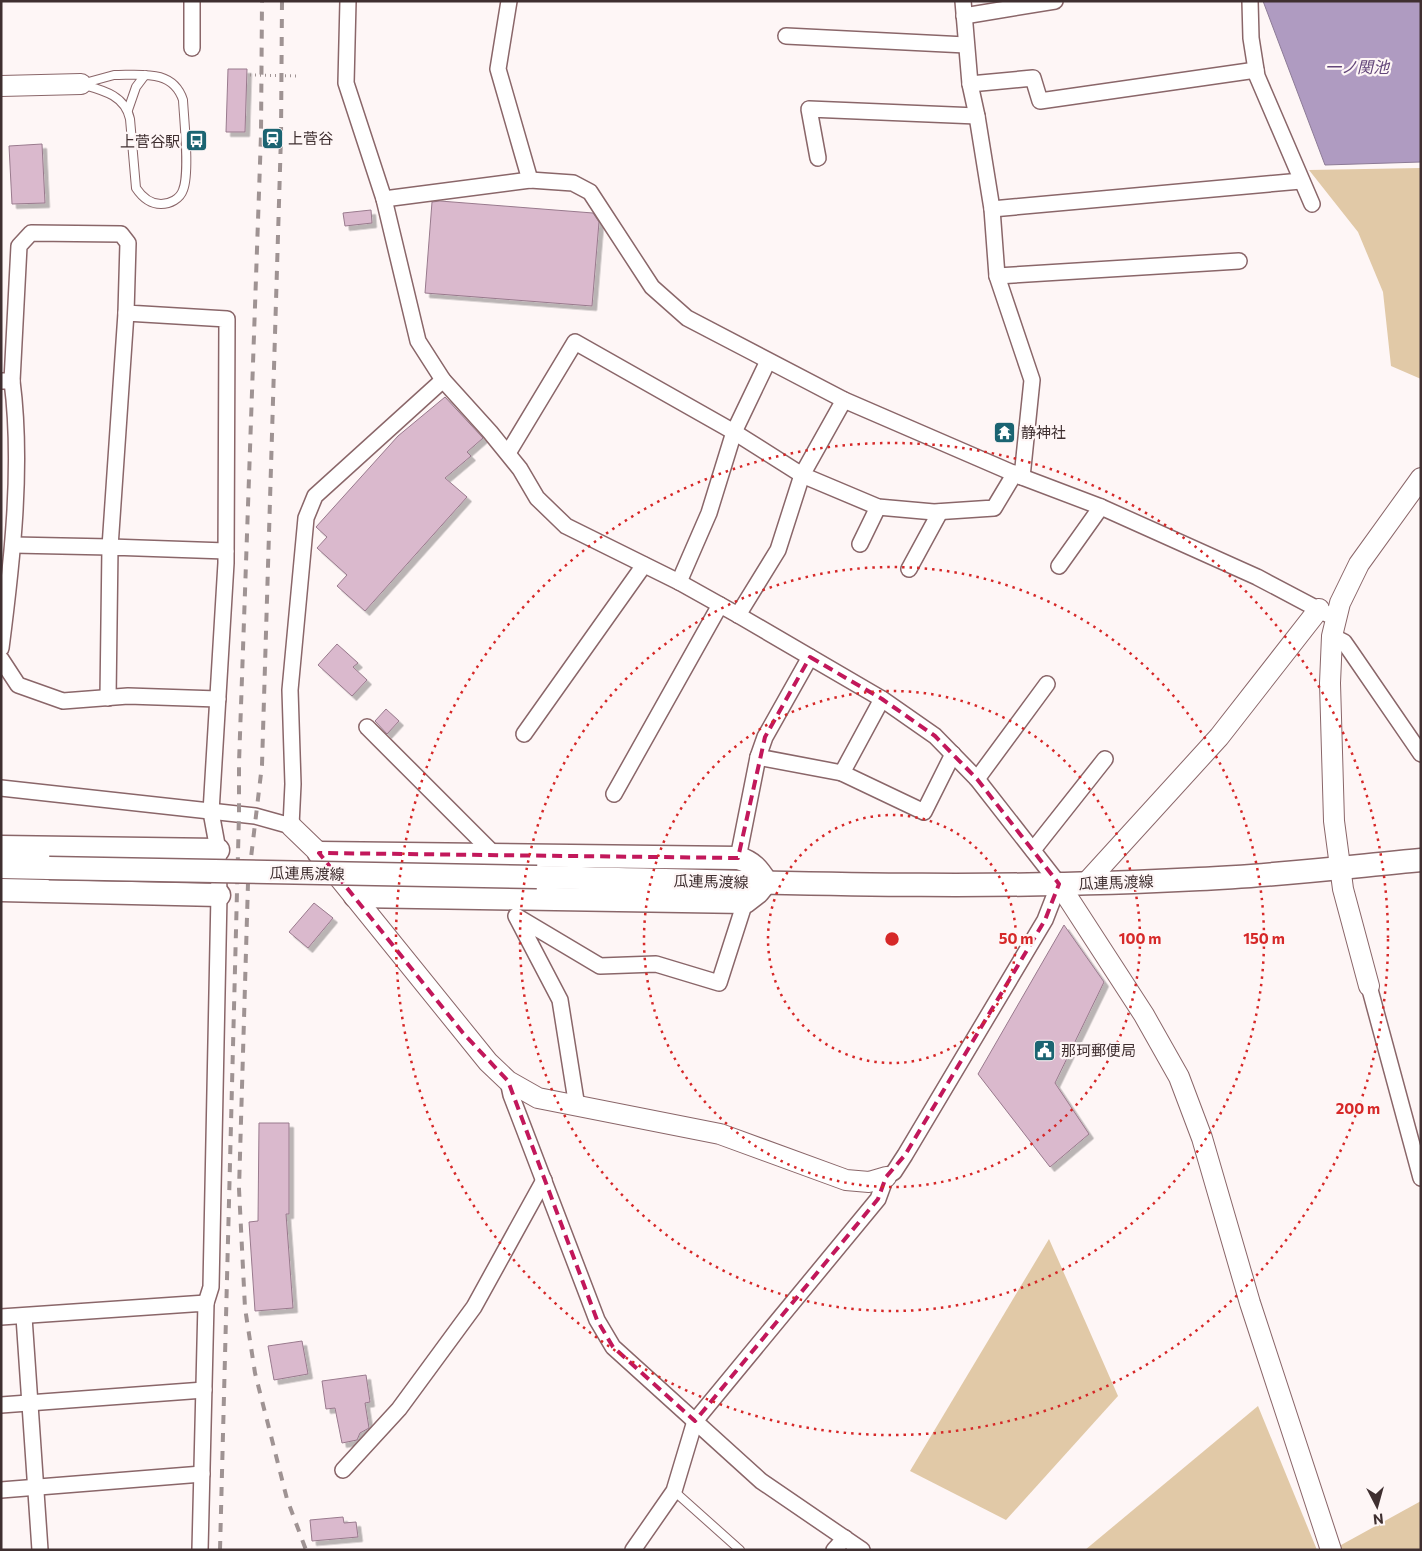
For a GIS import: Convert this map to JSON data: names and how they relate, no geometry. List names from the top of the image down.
{
  "streets": {
    "main road": ["瓜連馬渡線"]
  },
  "water": ["一ノ関池"],
  "places": {
    "station": ["上菅谷"],
    "bus stop": ["上菅谷駅"],
    "temple": ["静神社"],
    "public building": ["那珂郵便局"]
  },
  "north": "bottom",
  "rings": [
    "50 m",
    "100 m",
    "150 m",
    "200 m"
  ]
}
